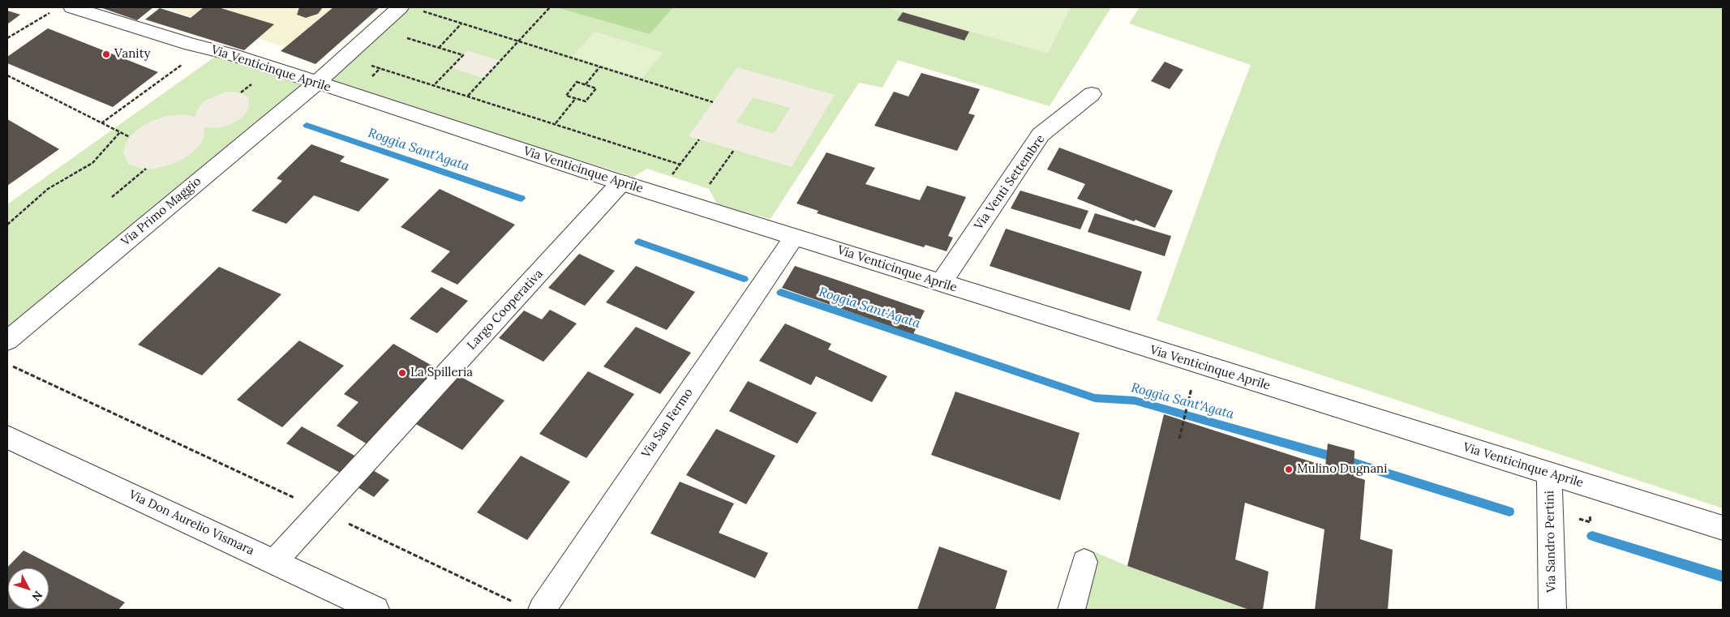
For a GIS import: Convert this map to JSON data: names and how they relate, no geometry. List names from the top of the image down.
{
  "streets": {
    "street": [
      "Via Venticinque Aprile",
      "Via Venti Settembre",
      "Via Primo Maggio",
      "Largo Cooperativa",
      "Via San Fermo",
      "Via Don Aurelio Vismara",
      "Via Sandro Pertini"
    ]
  },
  "crossings": [
    ["Via Venticinque Aprile", "Via Venti Settembre"],
    ["Via Venticinque Aprile", "Via Primo Maggio"],
    ["Via Venticinque Aprile", "Largo Cooperativa"],
    ["Via Venticinque Aprile", "Via San Fermo"],
    ["Via Venticinque Aprile", "Via Sandro Pertini"],
    ["Largo Cooperativa", "Via Don Aurelio Vismara"]
  ],
  "water": ["Roggia Sant'Agata"],
  "places": ["Vanity", "La Spilleria", "Mulino Dugnani"],
  "north": "bottom right"
}
